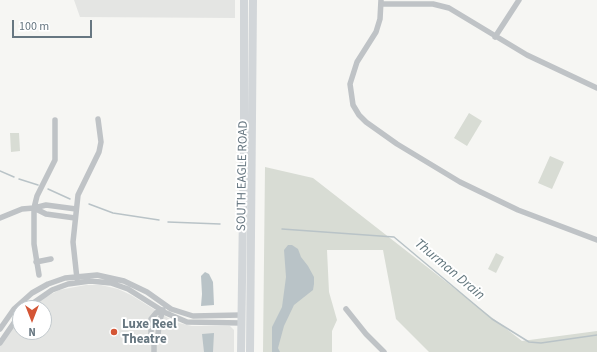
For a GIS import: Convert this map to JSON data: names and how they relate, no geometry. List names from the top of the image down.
{
  "streets": {
    "highway": ["SOUTH EAGLE ROAD"]
  },
  "water": ["Thurman Drain"],
  "places": ["Luxe Reel Theatre"],
  "scale_bar": "100 m",
  "north": "bottom"
}
